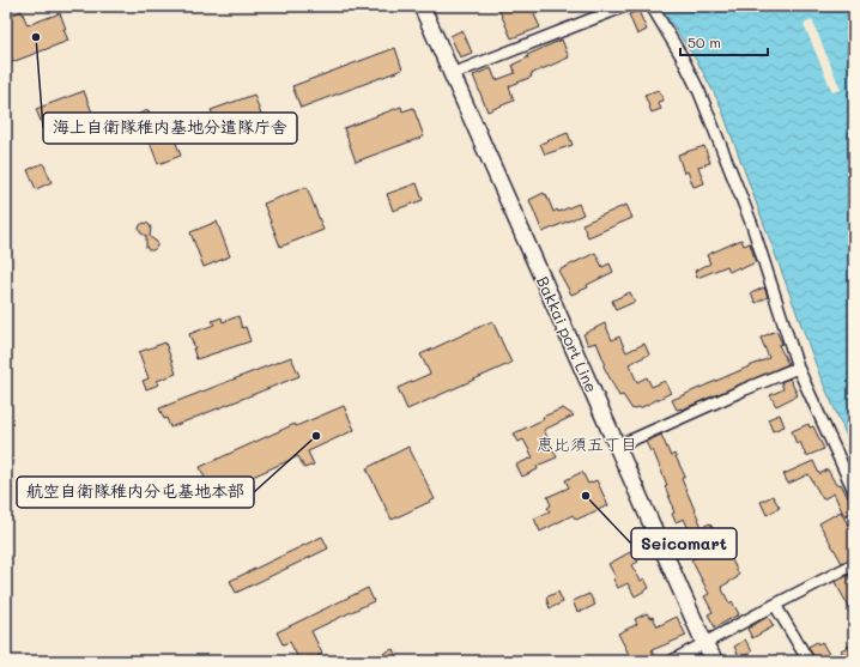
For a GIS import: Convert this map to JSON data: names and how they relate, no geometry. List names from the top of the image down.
{
  "streets": {
    "main road": ["Bakkai port Line"]
  },
  "districts": ["恵比須五丁目"],
  "places": ["海上自衛隊稚内基地分遣隊庁舎", "航空自衛隊稚内分屯基地本部", "Seicomart"],
  "scale_bar": "50 m"
}
